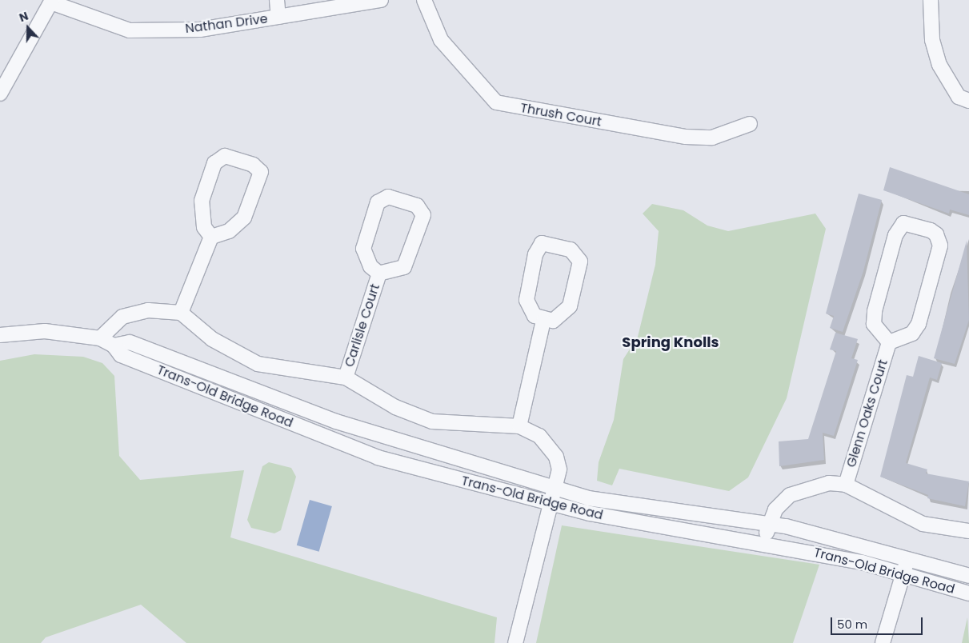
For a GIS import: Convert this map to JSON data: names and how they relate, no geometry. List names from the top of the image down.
{
  "streets": {
    "street": [
      "Nathan Drive",
      "Thrush Court",
      "Carlisle Court",
      "Trans-Old Bridge Road",
      "Glenn Oaks Court"
    ]
  },
  "crossings": [
    ["Carlisle Court", "Trans-Old Bridge Road"],
    ["Trans-Old Bridge Road", "Glenn Oaks Court"]
  ],
  "districts": ["Spring Knolls"],
  "scale_bar": "50 m",
  "north": "top"
}
